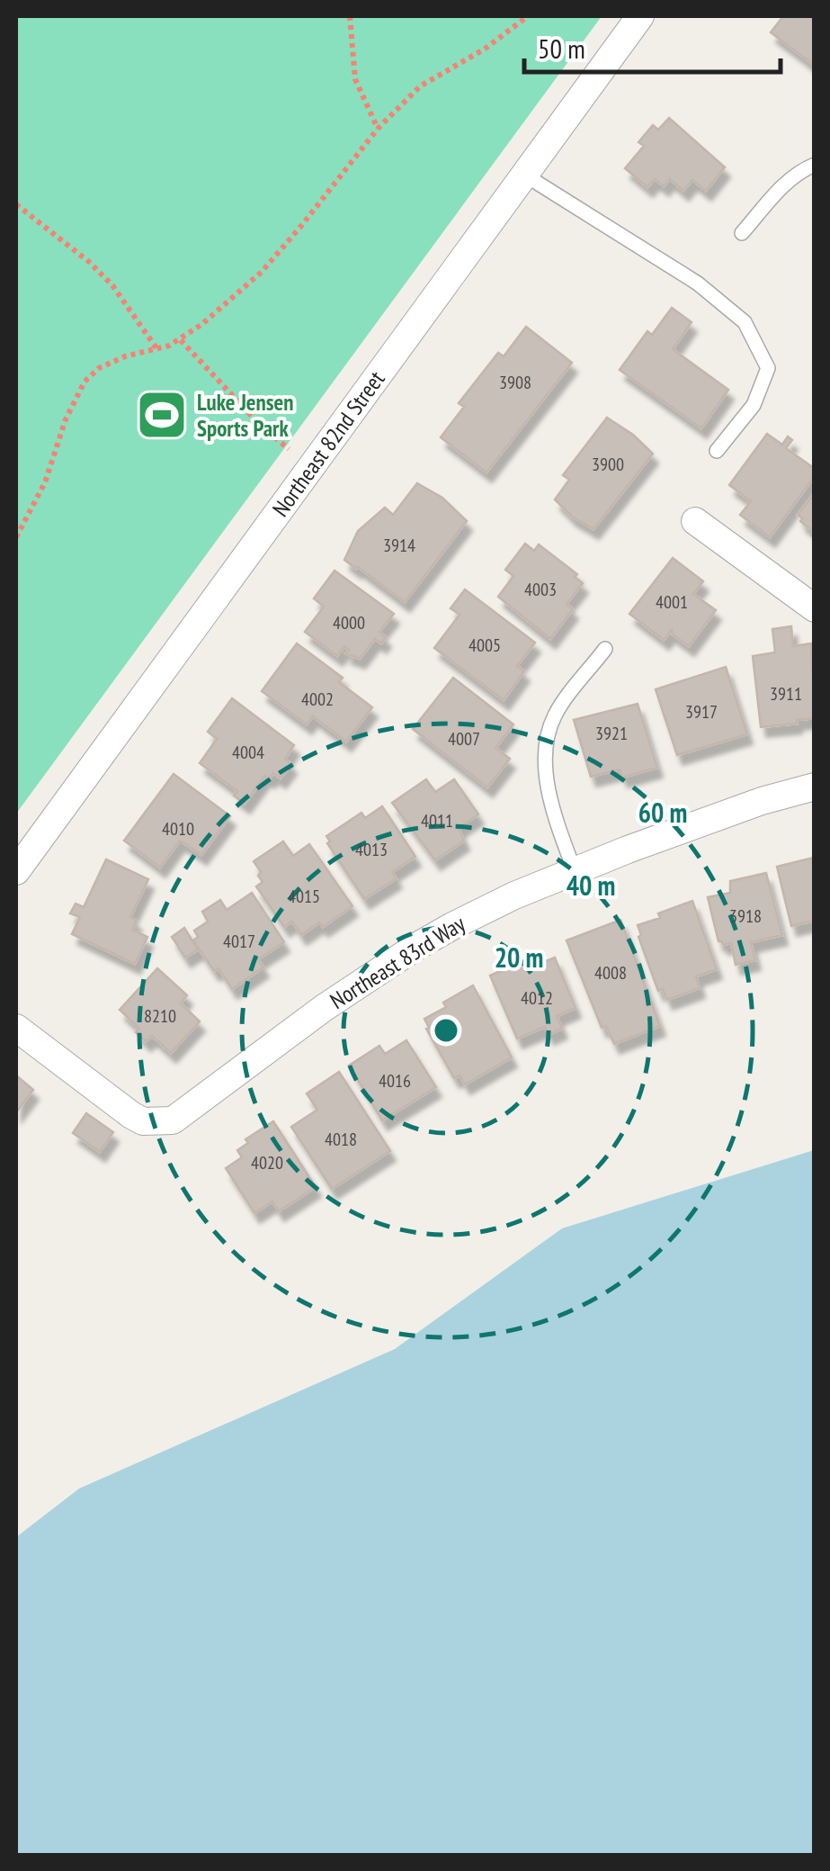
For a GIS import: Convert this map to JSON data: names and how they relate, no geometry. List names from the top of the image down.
{
  "streets": {
    "street": ["Northeast 82nd Street", "Northeast 83rd Way"]
  },
  "places": {
    "sports": ["Luke Jensen Sports Park"]
  },
  "house_numbers": [
    "3908",
    "3900",
    "3914",
    "4003",
    "4001",
    "4000",
    "4005",
    "3911",
    "4002",
    "3917",
    "3921",
    "4007",
    "4004",
    "4011",
    "4010",
    "4013",
    "4015",
    "3918",
    "4017",
    "4008",
    "4012",
    "8210",
    "4016",
    "4018",
    "4020"
  ],
  "scale_bar": "50 m",
  "rings": ["60 m", "40 m", "20 m"]
}
